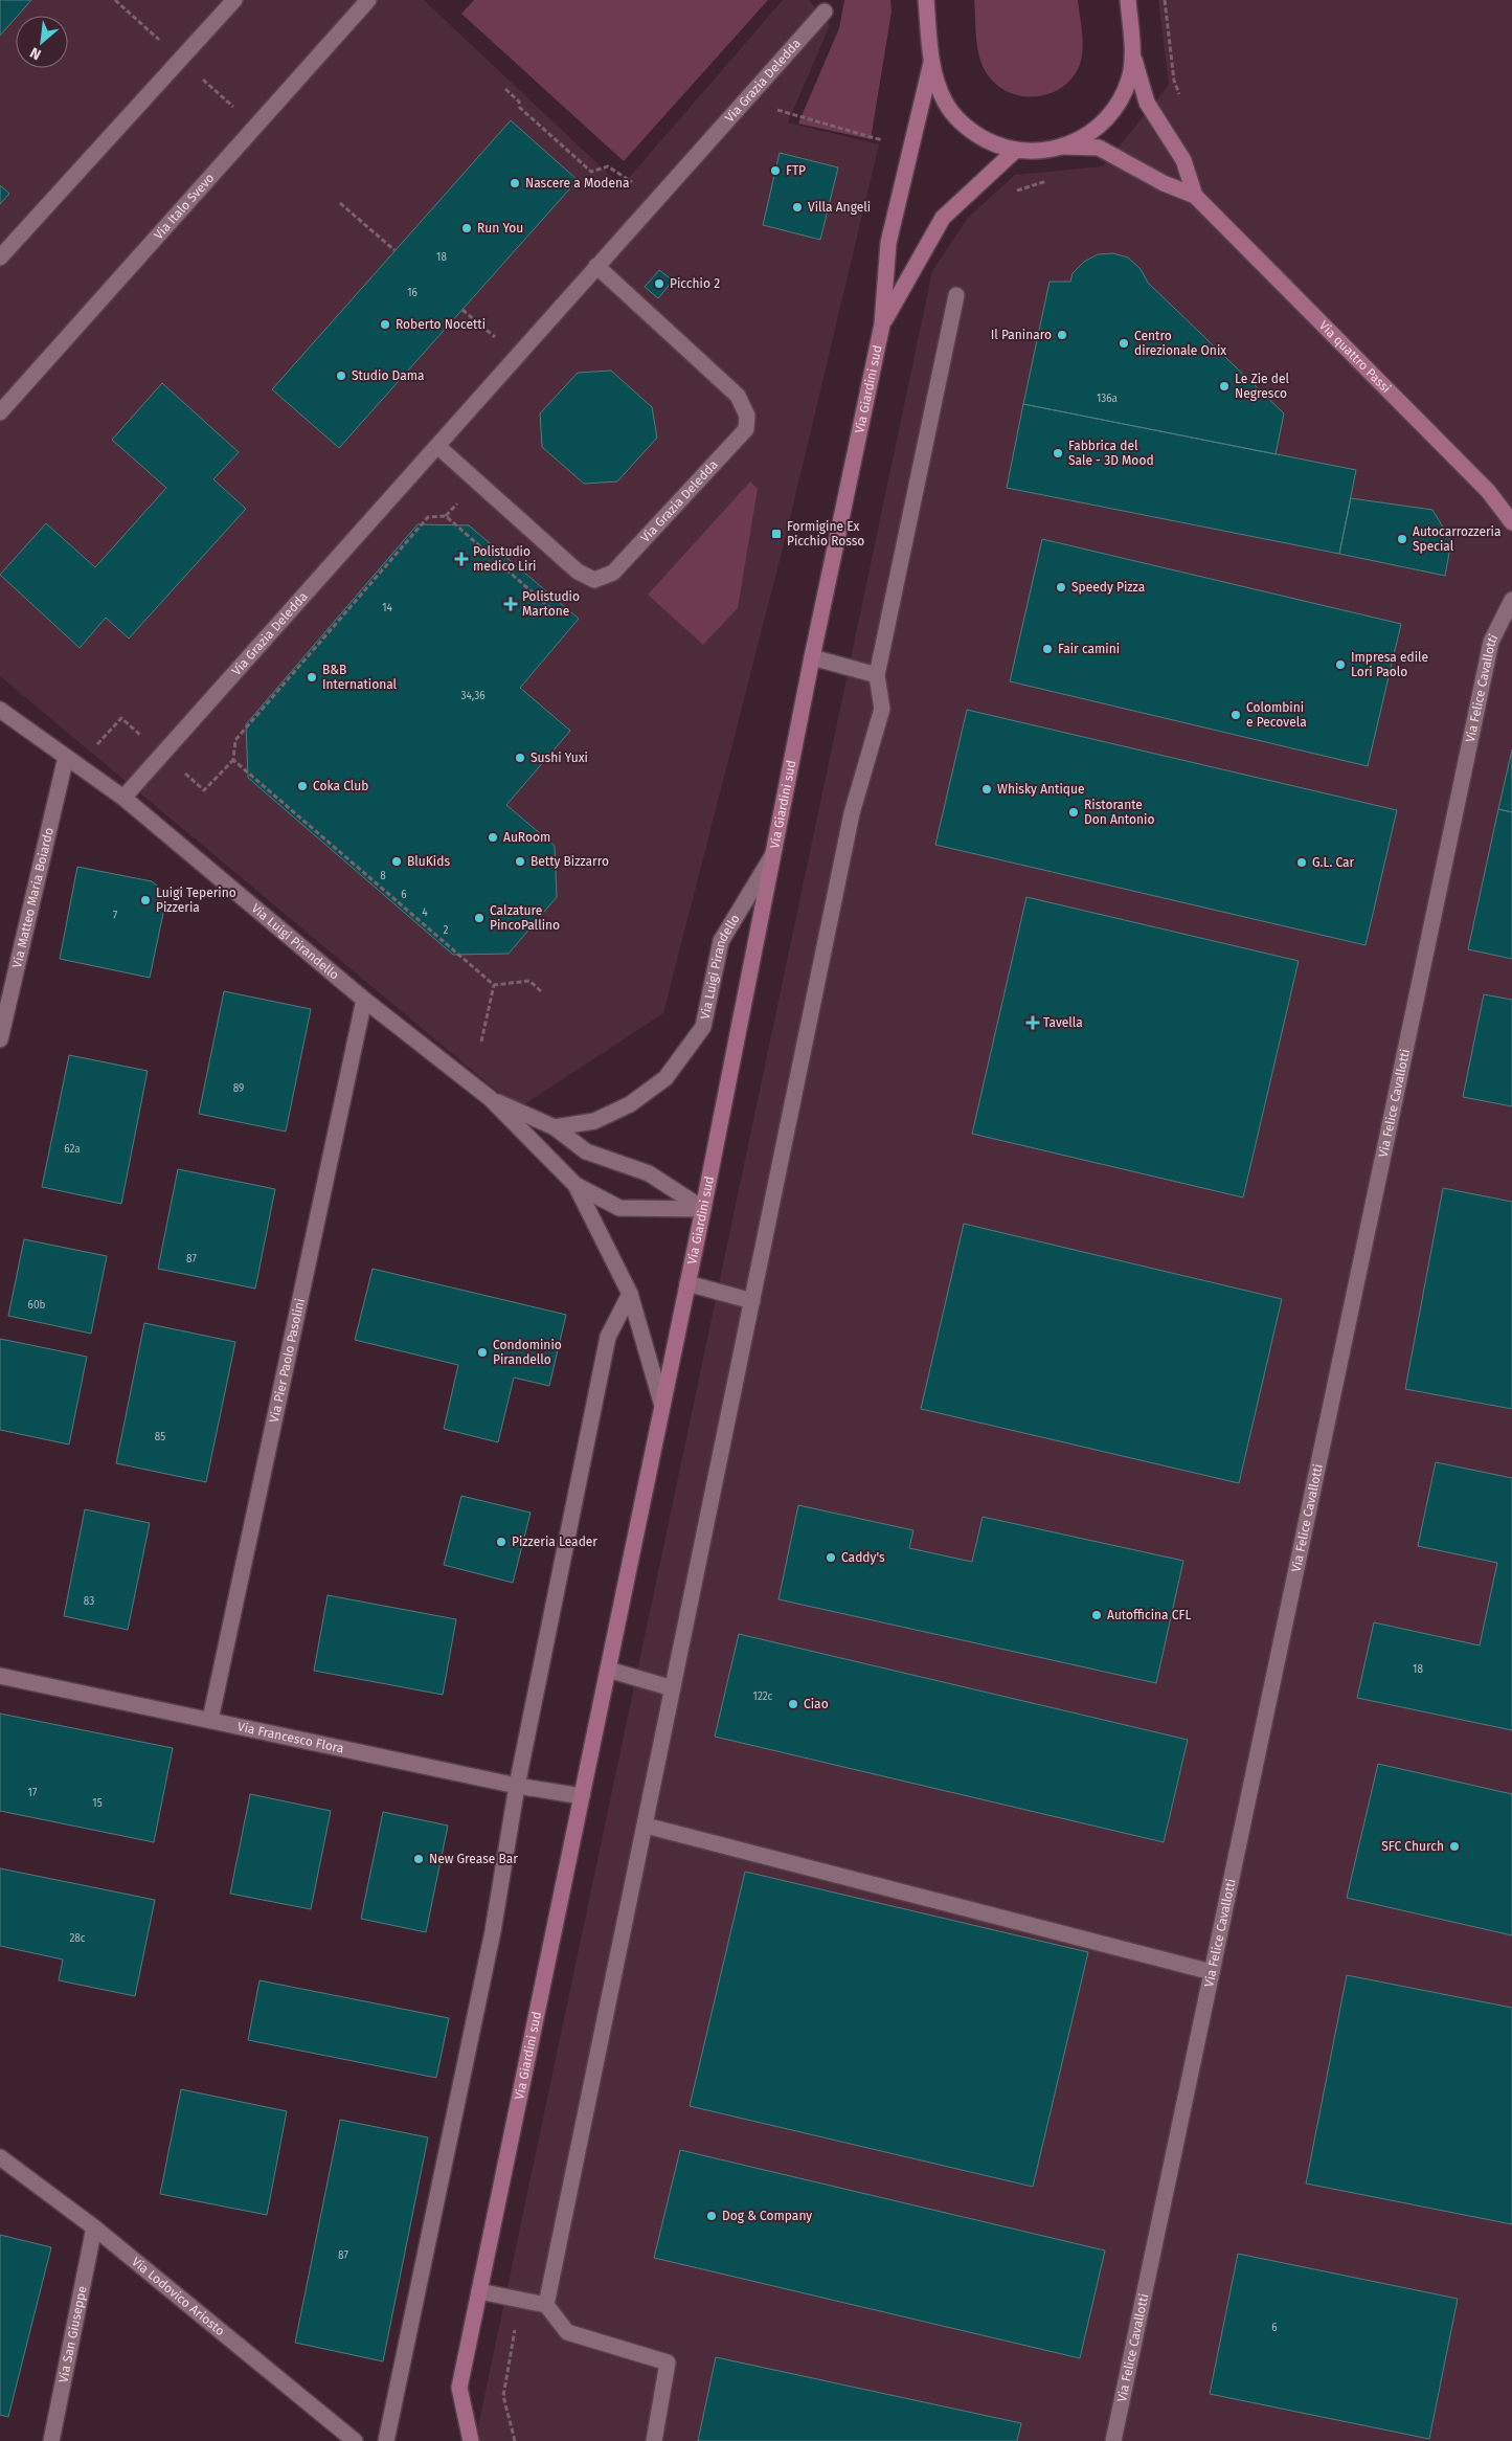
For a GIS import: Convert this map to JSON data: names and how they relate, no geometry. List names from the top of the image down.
{
  "streets": {
    "main road": ["Via quattro Passi", "Via Giardini sud"],
    "street": [
      "Via Grazia Deledda",
      "Via Italo Svevo",
      "Via Felice Cavallotti",
      "Via Matteo Maria Boiardo",
      "Via Luigi Pirandello",
      "Via Pier Paolo Pasolini",
      "Via Francesco Flora",
      "Via Lodovico Ariosto",
      "Via San Giuseppe"
    ]
  },
  "crossings": [
    ["Via Grazia Deledda", "Via Luigi Pirandello"],
    ["Via quattro Passi", "Via Giardini sud"],
    ["Via Giardini sud", "Via Luigi Pirandello"],
    ["Via Giardini sud", "Via Francesco Flora"],
    ["Via Matteo Maria Boiardo", "Via Luigi Pirandello"],
    ["Via Luigi Pirandello", "Via Pier Paolo Pasolini"],
    ["Via Pier Paolo Pasolini", "Via Francesco Flora"],
    ["Via Lodovico Ariosto", "Via San Giuseppe"]
  ],
  "places": {
    "other": [
      "FTP",
      "Nascere a Modena",
      "Villa Angeli",
      "Run You",
      "Picchio 2",
      "Roberto Nocetti",
      "Il Paninaro",
      "Centro direzionale Onix",
      "Studio Dama",
      "Le Zie del Negresco",
      "Fabbrica del Sale - 3D Mood",
      "Autocarrozzeria Special",
      "Speedy Pizza",
      "Fair camini",
      "Impresa edile Lori Paolo",
      "B&B International",
      "Colombini e Pecovela",
      "Sushi Yuxi",
      "Coka Club",
      "Whisky Antique",
      "Ristorante Don Antonio",
      "AuRoom",
      "BluKids",
      "Betty Bizzarro",
      "G.L. Car",
      "Luigi Teperino Pizzeria",
      "Calzature PincoPallino",
      "Condominio Pirandello",
      "Pizzeria Leader",
      "Caddy's",
      "Autofficina CFL",
      "Ciao",
      "SFC Church",
      "New Grease Bar",
      "Dog & Company"
    ],
    "transit": ["Formigine Ex Picchio Rosso"],
    "health": ["Polistudio medico Liri", "Polistudio Martone", "Tavella"]
  },
  "house_numbers": [
    "18",
    "16",
    "136a",
    "14",
    "34,36",
    "8",
    "6",
    "4",
    "7",
    "2",
    "89",
    "62a",
    "87",
    "60b",
    "85",
    "83",
    "18",
    "122c",
    "17",
    "15",
    "28c",
    "87",
    "6"
  ],
  "north": "bottom left"
}
